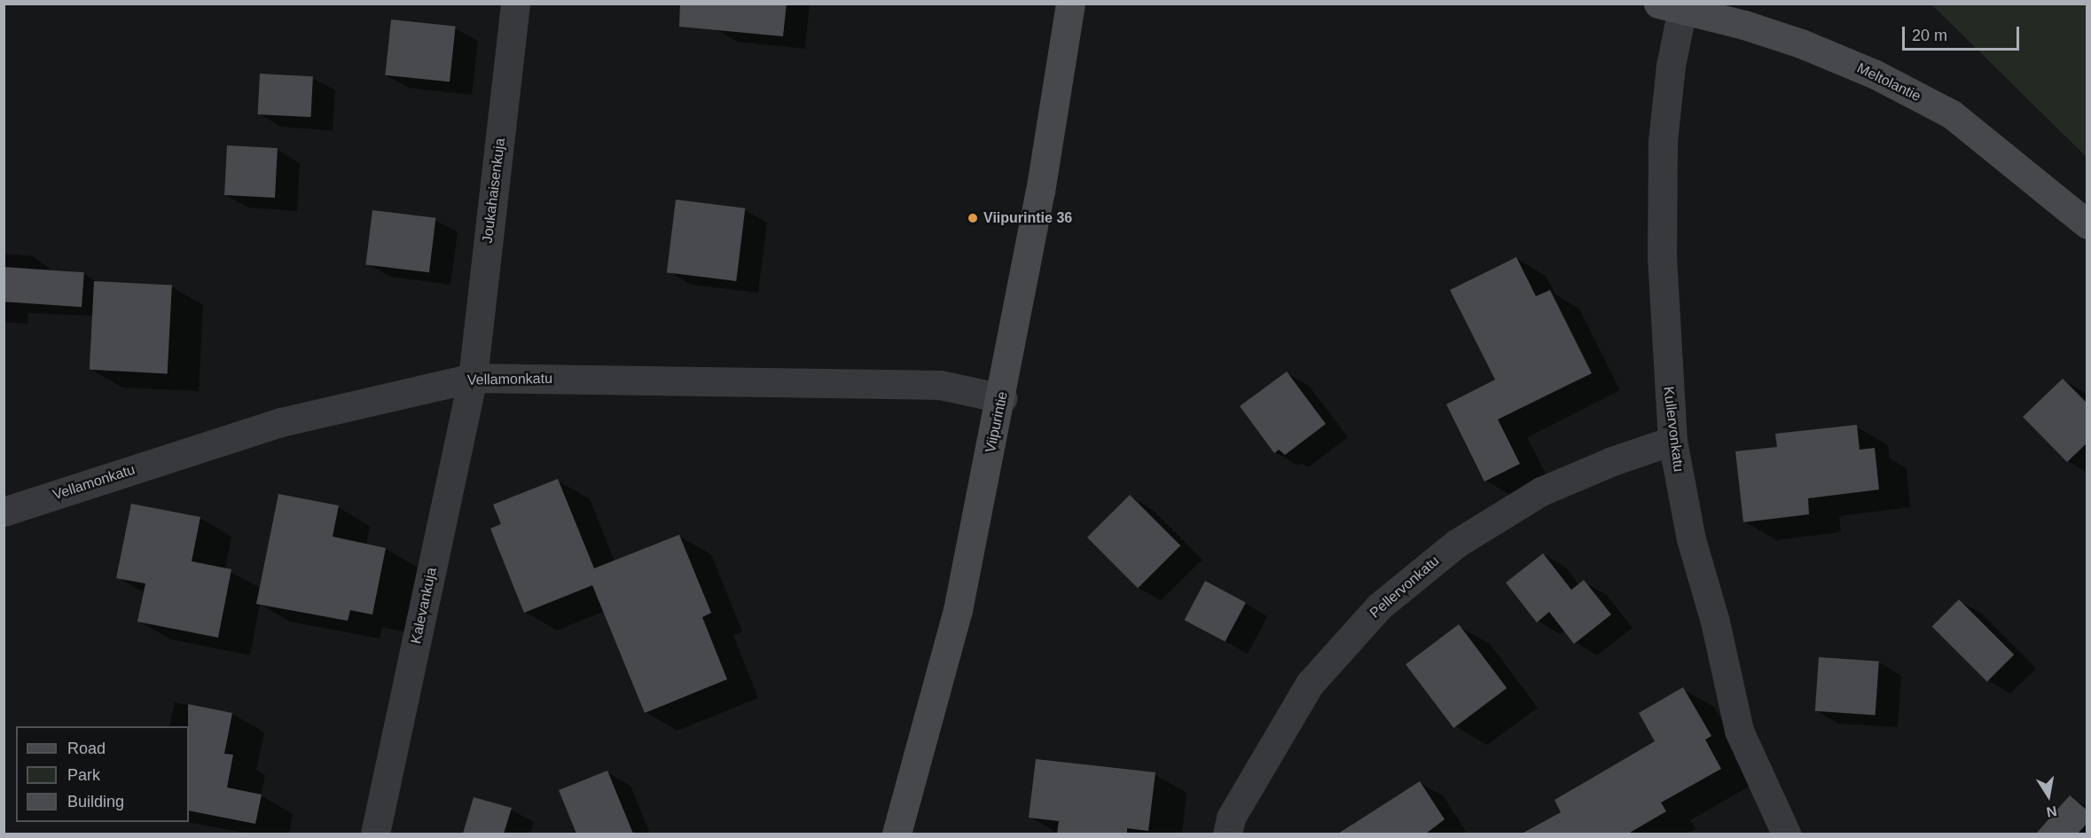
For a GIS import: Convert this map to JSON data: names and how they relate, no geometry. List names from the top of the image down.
{
  "streets": {
    "main road": ["Meltolantie", "Viipurintie"],
    "street": [
      "Joukahaisenkuja",
      "Vellamonkatu",
      "Kullervonkatu",
      "Pellervonkatu",
      "Kalevankuja"
    ]
  },
  "crossings": [
    ["Meltolantie", "Kullervonkatu"],
    ["Joukahaisenkuja", "Vellamonkatu"],
    ["Joukahaisenkuja", "Kalevankuja"],
    ["Vellamonkatu", "Viipurintie"],
    ["Vellamonkatu", "Kalevankuja"],
    ["Kullervonkatu", "Pellervonkatu"]
  ],
  "places": ["Viipurintie 36"],
  "legend": ["Road", "Park", "Building"],
  "scale_bar": "20 m",
  "north": "bottom"
}
